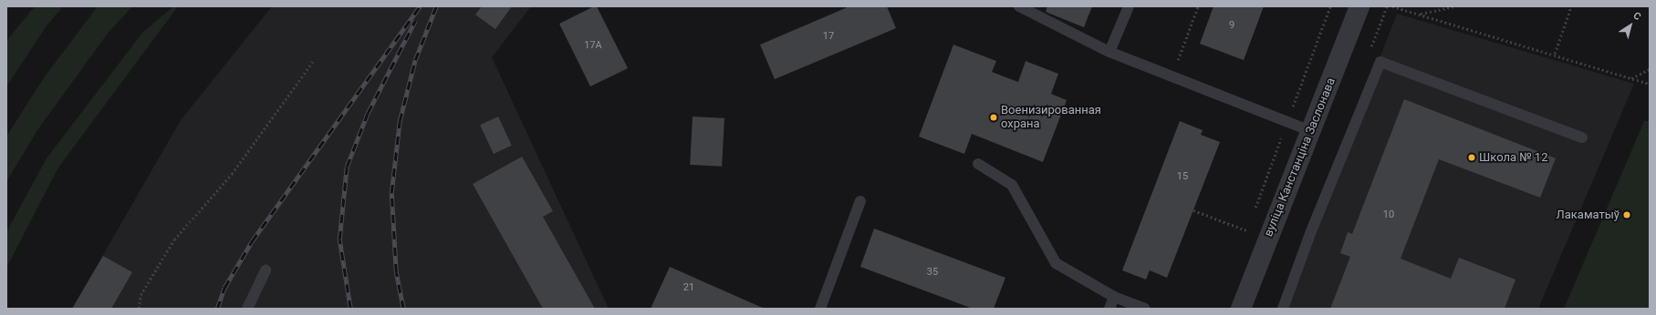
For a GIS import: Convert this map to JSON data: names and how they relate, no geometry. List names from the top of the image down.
{
  "streets": {
    "street": ["вуліца Канстанціна Заслонава"]
  },
  "places": ["Военизированная охрана", "Школа № 12", "Лакаматыў"],
  "house_numbers": [
    "9",
    "17",
    "17А",
    "15",
    "10",
    "35",
    "21"
  ],
  "north": "top right"
}
